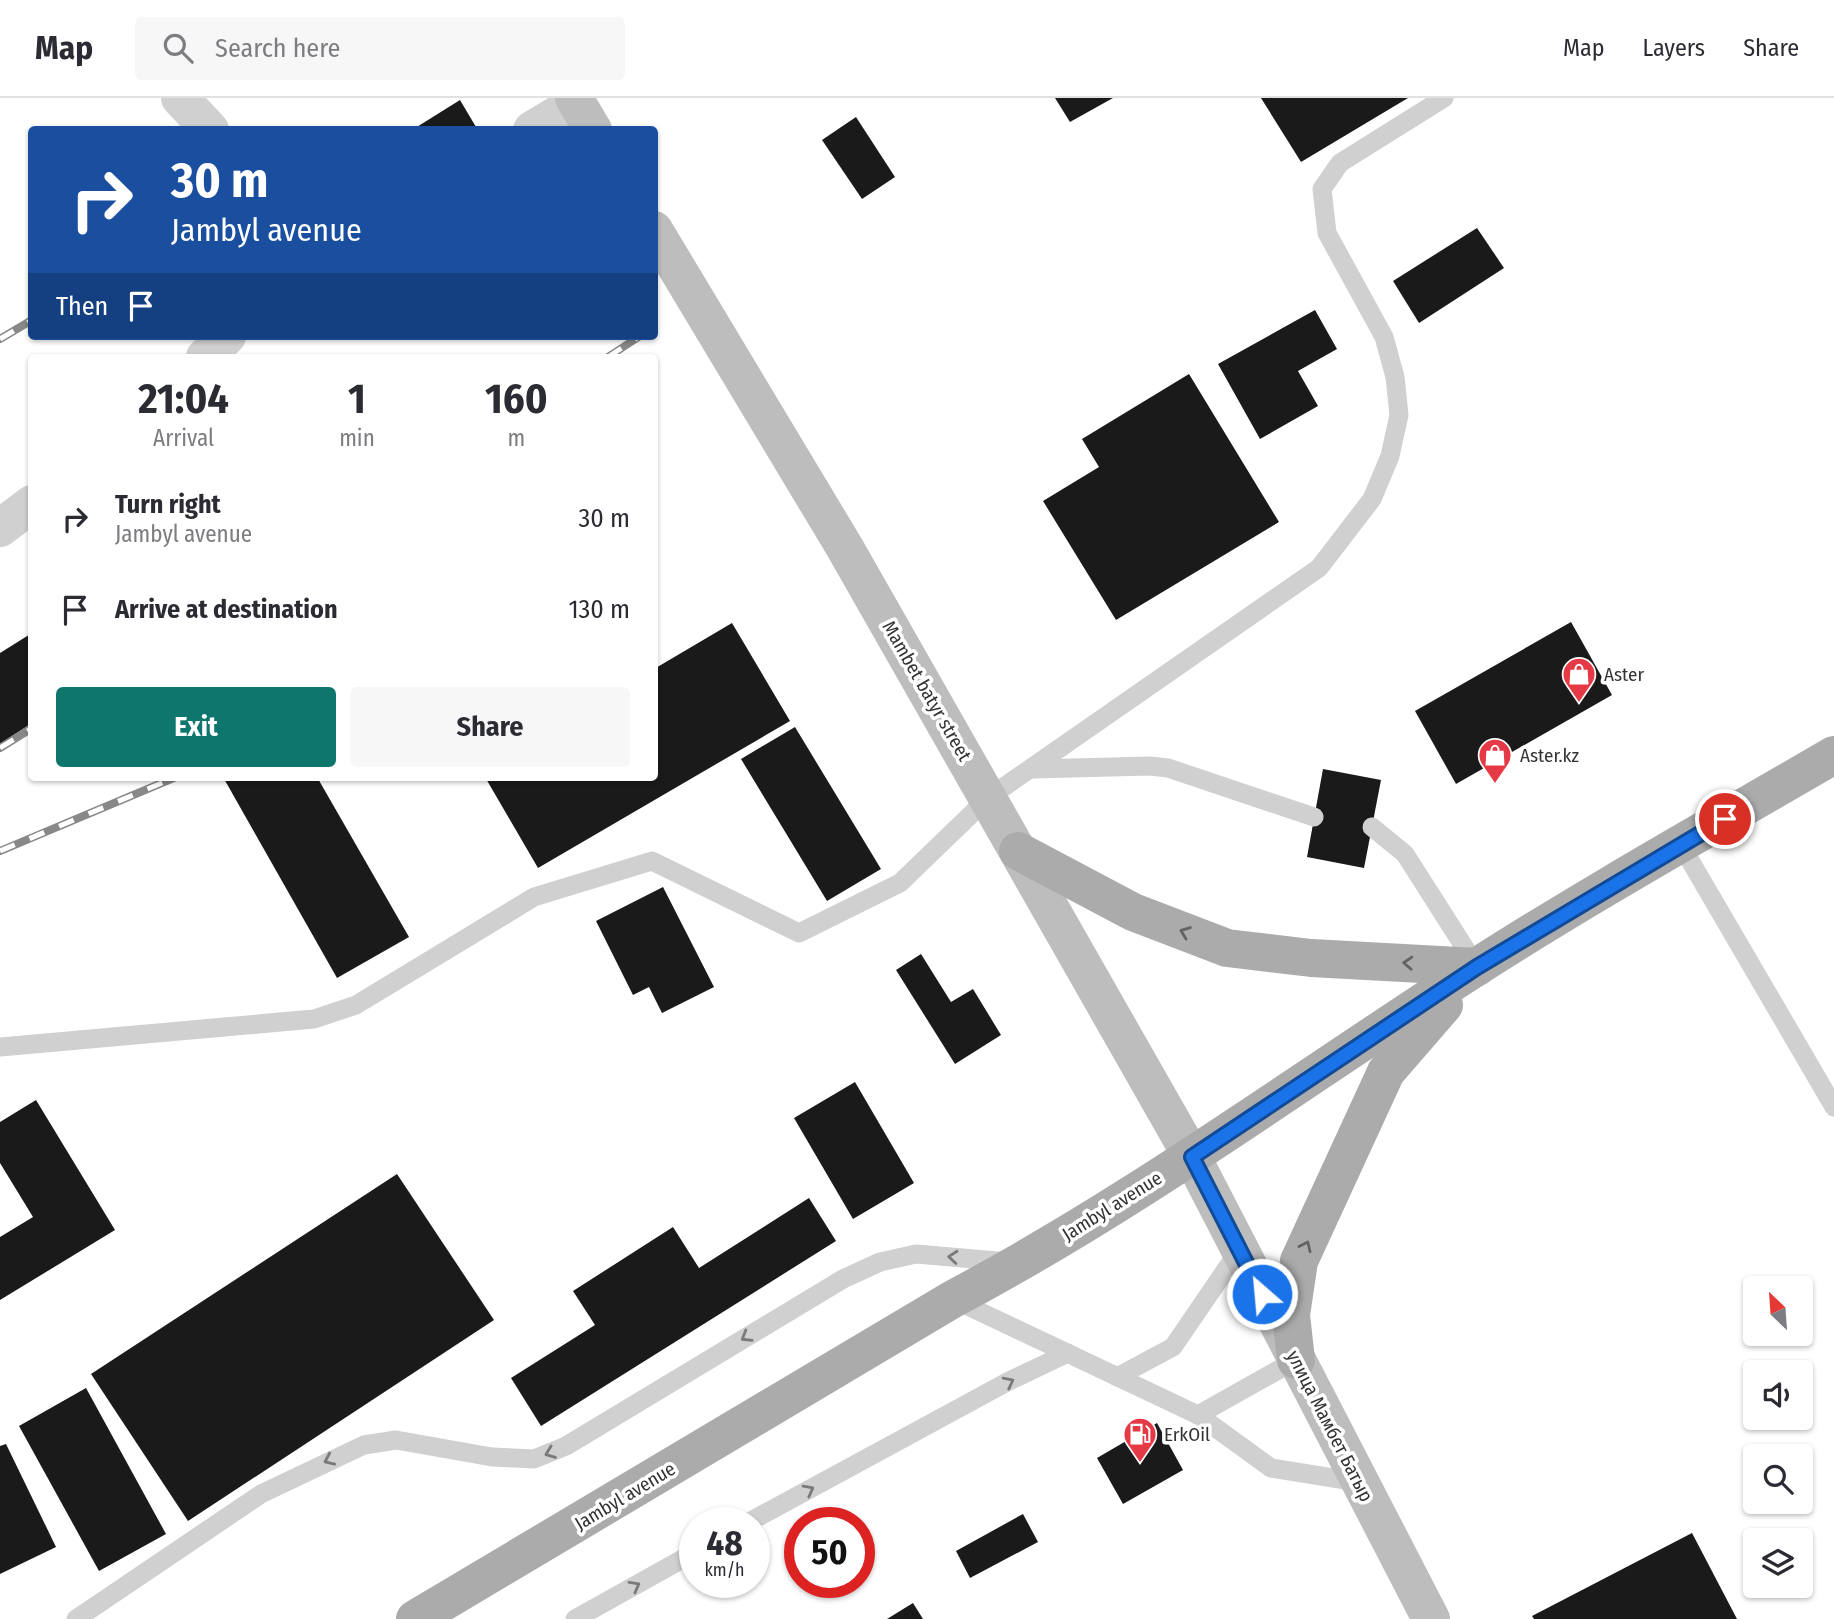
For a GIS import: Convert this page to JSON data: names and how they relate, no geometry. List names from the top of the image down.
{
  "streets": {
    "main road": ["Mambet batyr street", "Jambyl avenue", "улица Мамбет Батыр"]
  },
  "crossings": [
    ["Mambet batyr street", "Jambyl avenue"],
    ["Mambet batyr street", "улица Мамбет Батыр"],
    ["Jambyl avenue", "улица Мамбет Батыр"]
  ],
  "places": {
    "shop": ["Aster", "Aster.kz"],
    "fuel station": ["ErkOil"]
  },
  "north": "top left",
  "page": {
    "header": "Map",
    "search": "Search here",
    "nav": ["Map", "Layers", "Share"],
    "turn": ["30 m", "Jambyl avenue"],
    "then": "Then",
    "eta": [
      "21:04",
      "Arrival",
      "1",
      "min",
      "160",
      "m"
    ],
    "list": [
      {
        "name": "Turn right",
        "note": "Jambyl avenue",
        "value": "30 m"
      },
      {
        "name": "Arrive at destination",
        "value": "130 m"
      }
    ],
    "buttons": ["Exit", "Share"],
    "speed": "48 km/h",
    "limit": "50"
  }
}
